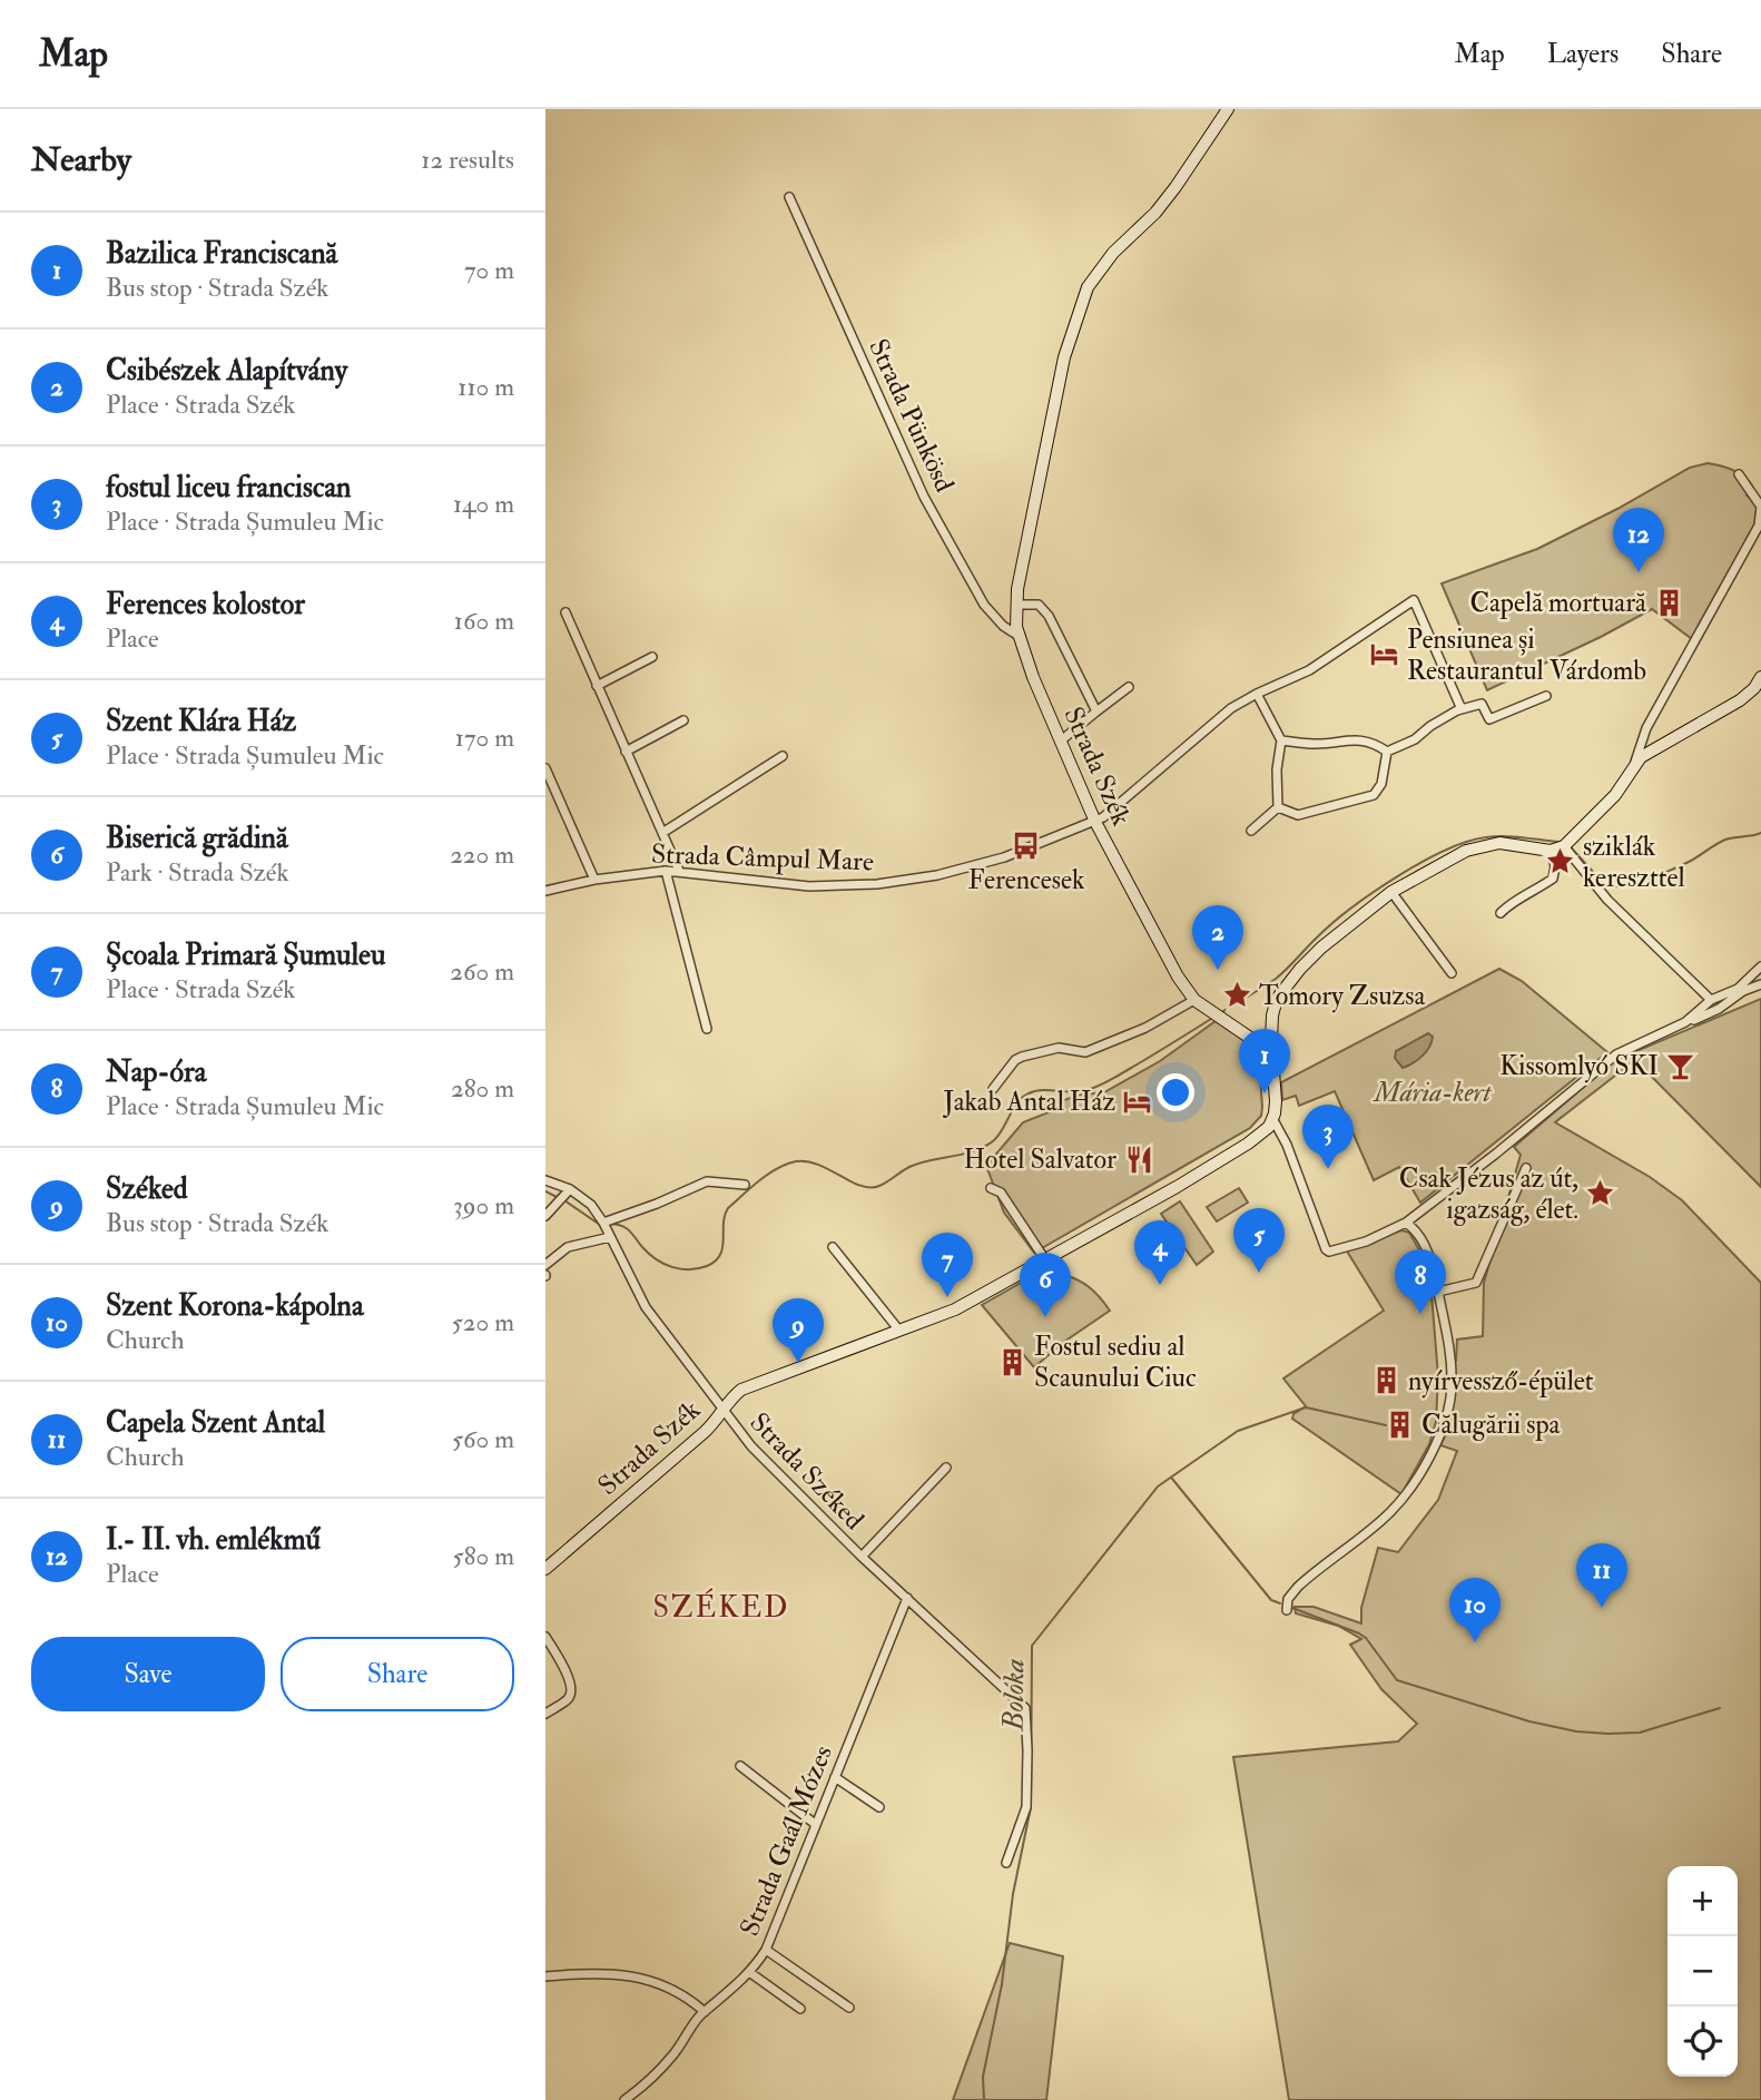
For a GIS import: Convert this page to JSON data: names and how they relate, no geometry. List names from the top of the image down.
{
  "streets": {
    "street": [
      "Strada Pünkösd",
      "Strada Szék",
      "Strada Câmpul Mare",
      "Strada Széked",
      "Strada Gaál Mózes"
    ]
  },
  "crossings": [
    ["Strada Pünkösd", "Strada Szék"],
    ["Strada Szék", "Strada Câmpul Mare"],
    ["Strada Szék", "Strada Széked"],
    ["Strada Széked", "Strada Gaál Mózes"]
  ],
  "districts": ["SZÉKED"],
  "water": ["Boloka"],
  "parks": ["Mária-kert"],
  "places": {
    "building": [
      "Capelă mortuară",
      "Fostul sediu al Scaunului Ciuc",
      "nyírvessző-épület",
      "Călugării spa"
    ],
    "hotel": ["Pensiunea și Restaurantul Várdomb", "Jakab Antal Ház"],
    "bus stop": ["Ferencesek"],
    "place": ["sziklák kereszttel", "Tomory Zsuzsa", "Csak Jézus az út, igazság, élet."],
    "bar": ["Kissomlyó SKI"],
    "restaurant": ["Hotel Salvator"]
  },
  "page": {
    "header": "Map",
    "nav": ["Map", "Layers", "Share"],
    "heading": ["Nearby", "12 results"],
    "list": [
      {
        "mark": "1",
        "name": "Bazilica Franciscană",
        "note": "Bus stop · Strada Szék",
        "value": "70 m"
      },
      {
        "mark": "2",
        "name": "Csibészek Alapítvány",
        "note": "Place · Strada Szék",
        "value": "110 m"
      },
      {
        "mark": "3",
        "name": "fostul liceu franciscan",
        "note": "Place · Strada Șumuleu Mic",
        "value": "140 m"
      },
      {
        "mark": "4",
        "name": "Ferences kolostor",
        "note": "Place",
        "value": "160 m"
      },
      {
        "mark": "5",
        "name": "Szent Klára Ház",
        "note": "Place · Strada Șumuleu Mic",
        "value": "170 m"
      },
      {
        "mark": "6",
        "name": "Biserică grădină",
        "note": "Park · Strada Szék",
        "value": "220 m"
      },
      {
        "mark": "7",
        "name": "Școala Primară Șumuleu",
        "note": "Place · Strada Szék",
        "value": "260 m"
      },
      {
        "mark": "8",
        "name": "Nap-óra",
        "note": "Place · Strada Șumuleu Mic",
        "value": "280 m"
      },
      {
        "mark": "9",
        "name": "Széked",
        "note": "Bus stop · Strada Szék",
        "value": "390 m"
      },
      {
        "mark": "10",
        "name": "Szent Korona-kápolna",
        "note": "Church",
        "value": "520 m"
      },
      {
        "mark": "11",
        "name": "Capela Szent Antal",
        "note": "Church",
        "value": "560 m"
      },
      {
        "mark": "12",
        "name": "I.- II. vh. emlékmű",
        "note": "Place",
        "value": "580 m"
      }
    ],
    "pins": [
      "12",
      "2",
      "1",
      "3",
      "5",
      "4",
      "7",
      "8",
      "6",
      "9",
      "11",
      "10"
    ],
    "buttons": ["Save", "Share"],
    "map_buttons": ["+", "−"]
  }
}
